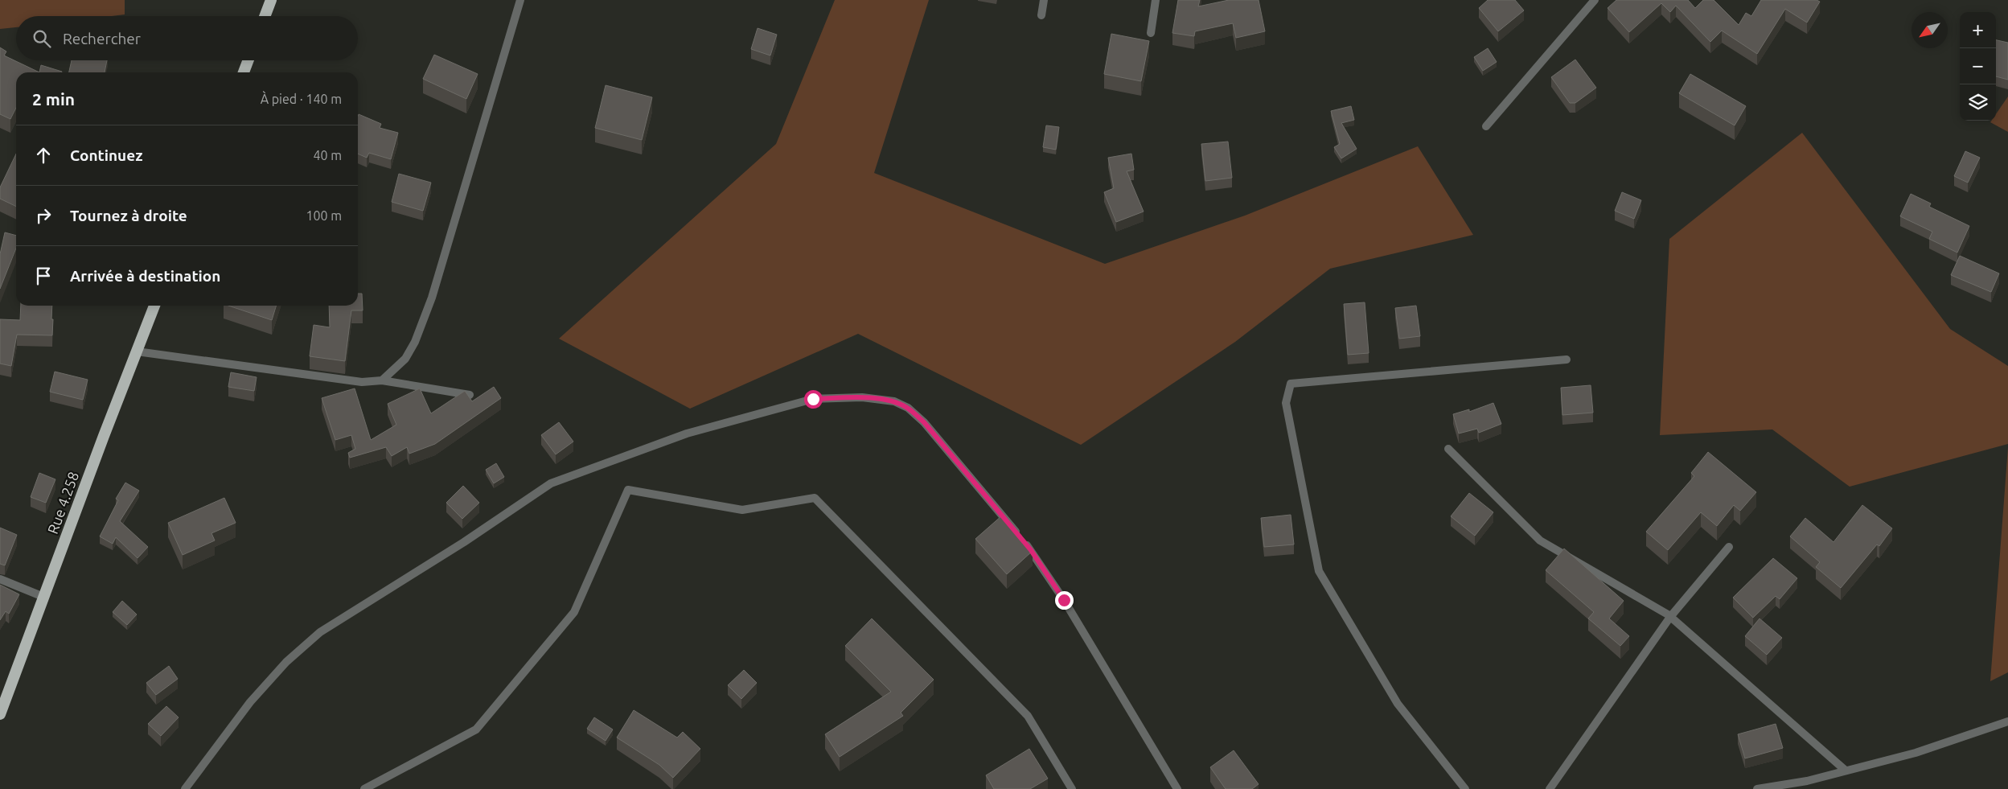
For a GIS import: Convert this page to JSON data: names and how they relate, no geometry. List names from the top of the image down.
{
  "streets": {
    "highway": ["Rue 4.258"]
  },
  "north": "bottom left",
  "page": {
    "map_buttons": ["+", "−"],
    "search": "Rechercher",
    "heading": ["2 min", "À pied · 140 m"],
    "list": [
      ["Continuez", "40 m"],
      ["Tournez à droite", "100 m"],
      "Arrivée à destination"
    ]
  }
}
